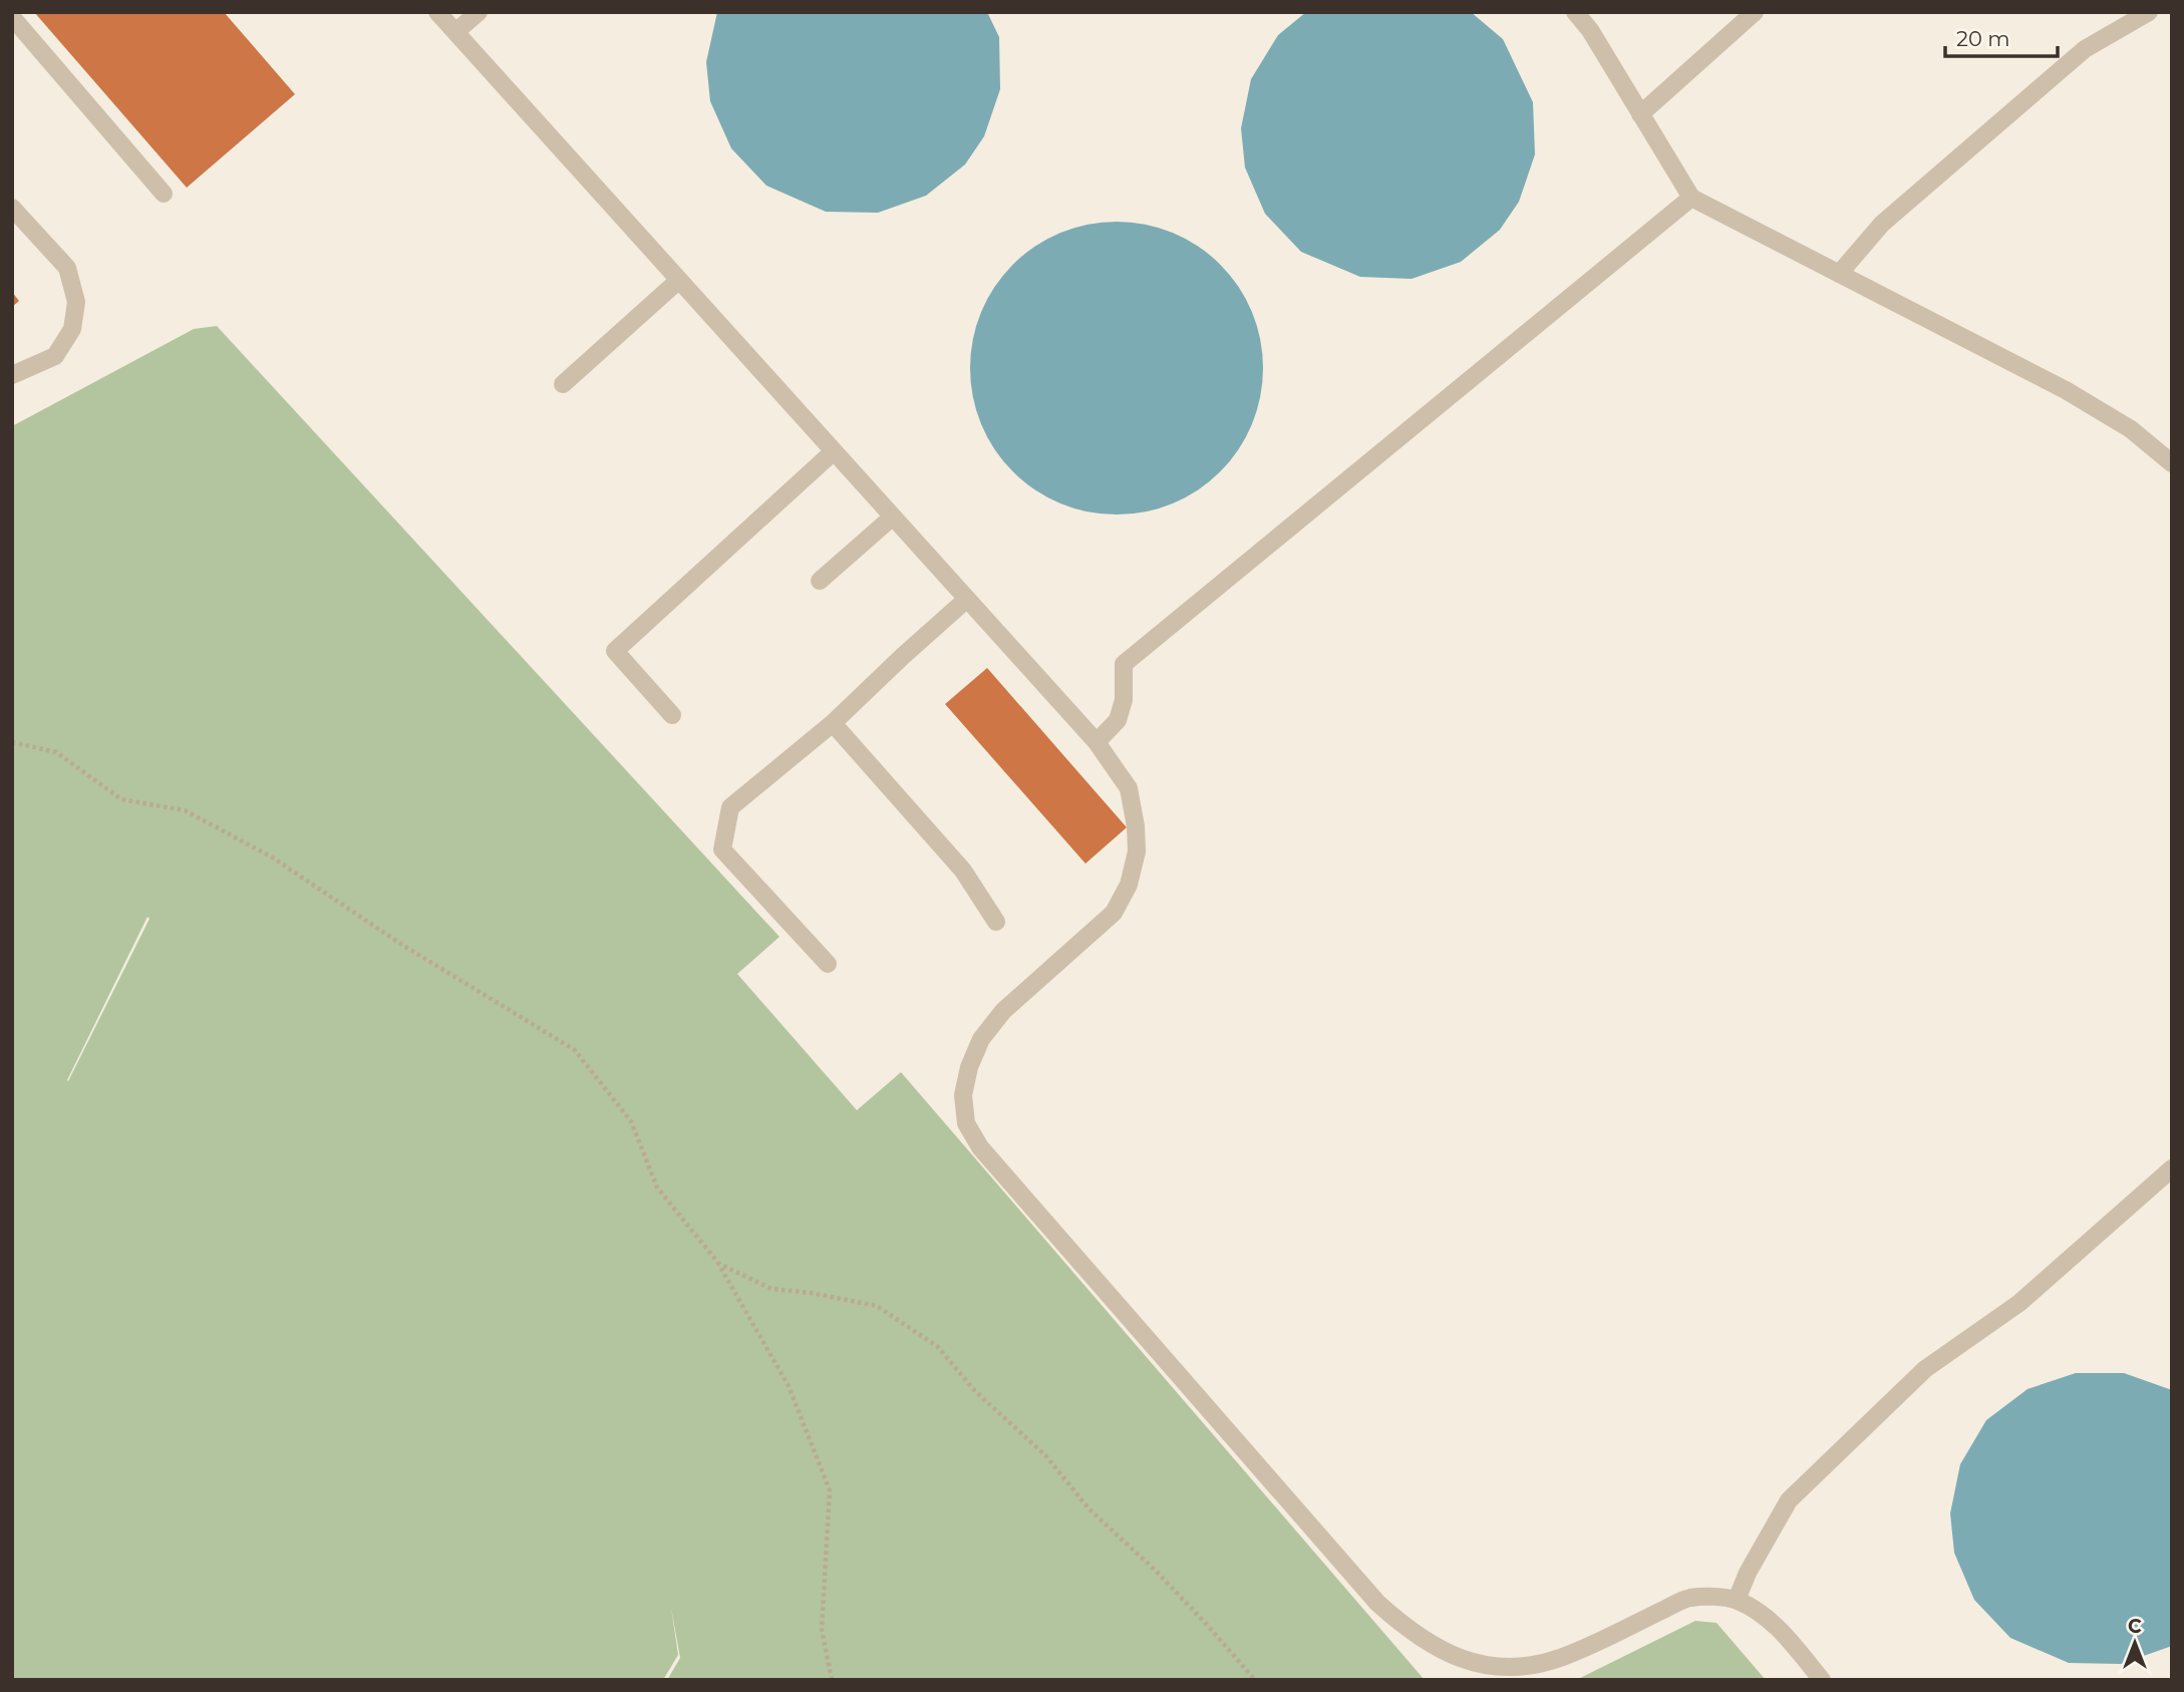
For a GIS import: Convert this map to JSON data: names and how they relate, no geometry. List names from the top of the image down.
{
  "scale_bar": "20 m",
  "north": "top"
}
